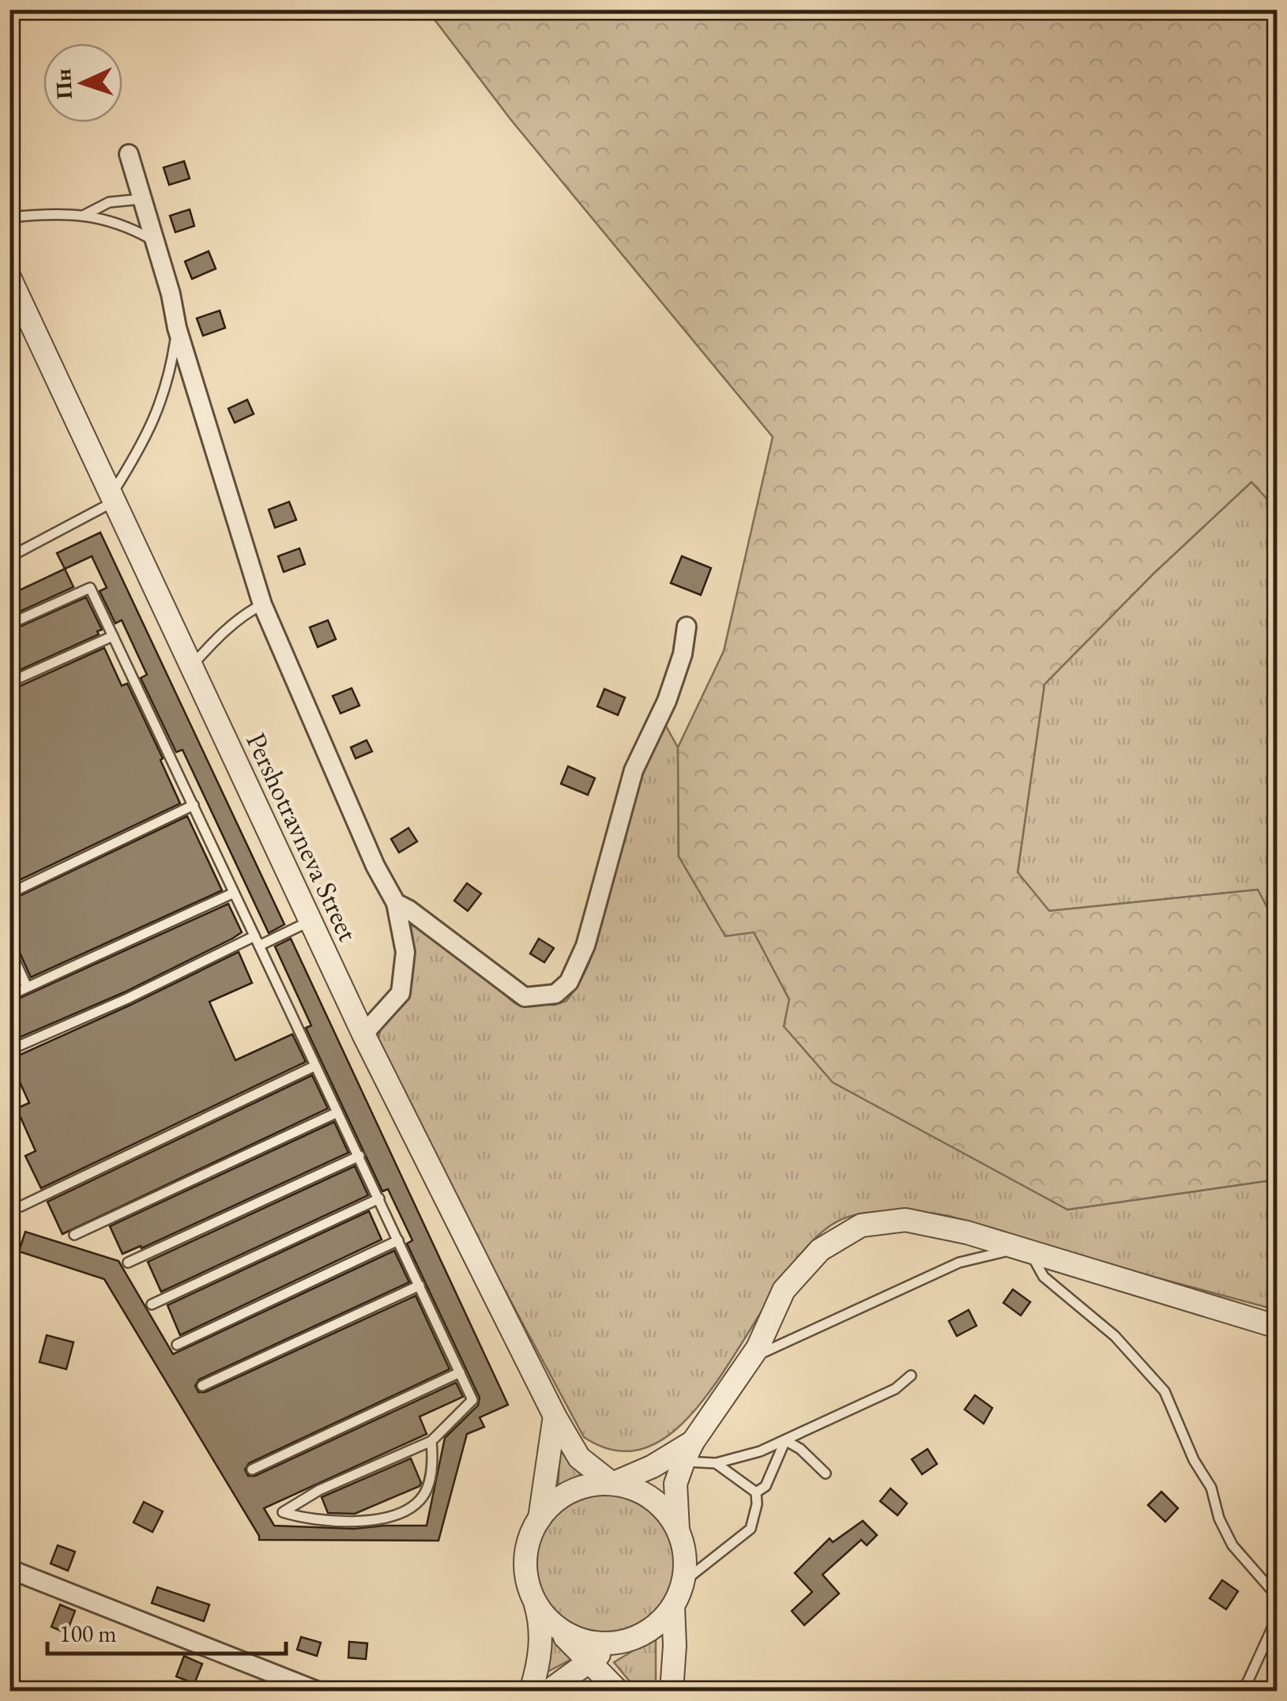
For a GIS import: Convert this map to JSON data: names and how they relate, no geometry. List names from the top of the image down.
{
  "streets": {
    "street": ["Pershotravneva Street"]
  },
  "scale_bar": "100 m",
  "north": "left"
}
